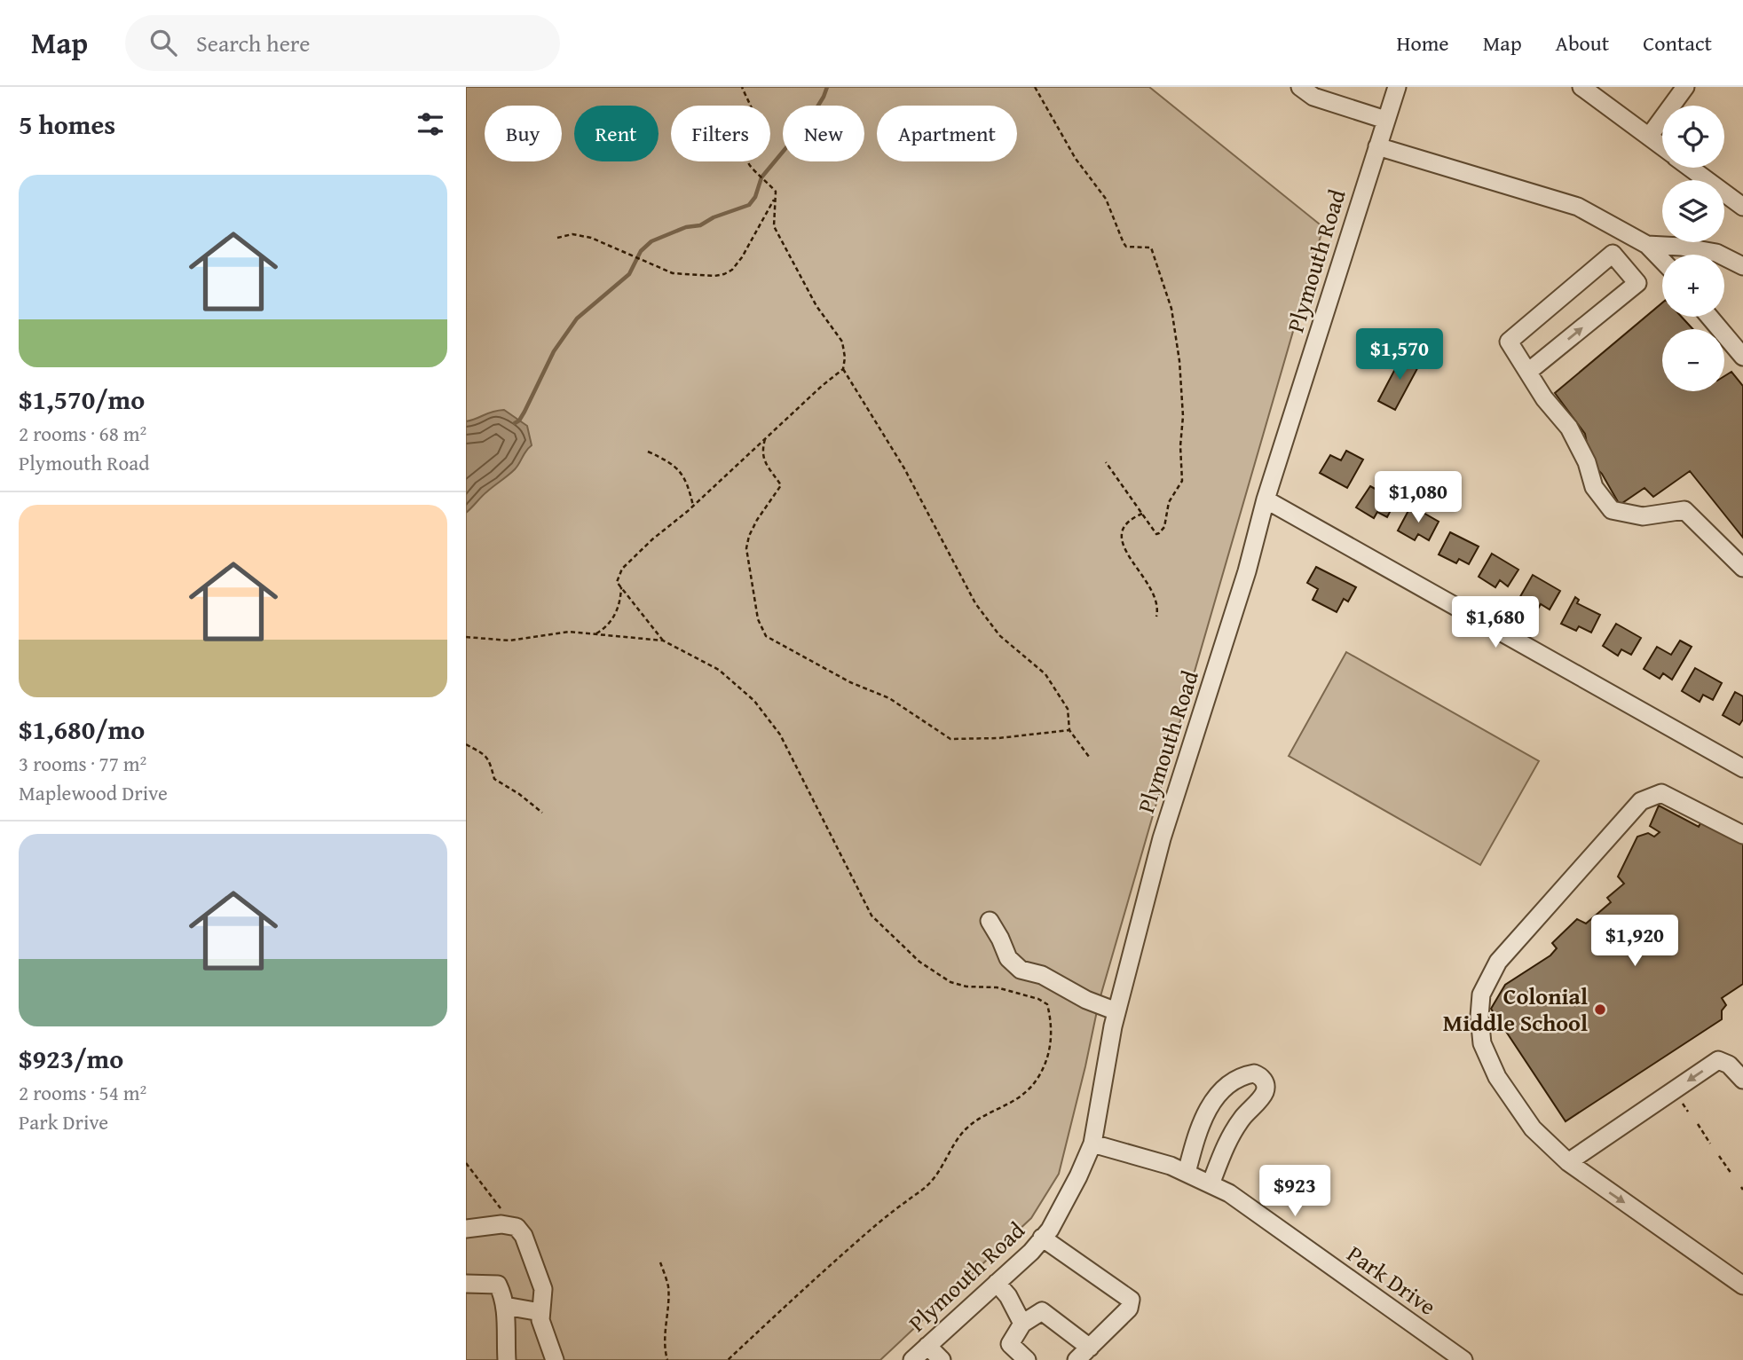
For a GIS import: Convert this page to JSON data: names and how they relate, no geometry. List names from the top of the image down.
{
  "streets": {
    "street": ["Plymouth Road", "Park Drive"]
  },
  "crossings": [
    ["Plymouth Road", "Park Drive"]
  ],
  "places": ["Colonial Middle School"],
  "page": {
    "header": "Map",
    "search": "Search here",
    "nav": [
      "Home",
      "Map",
      "About",
      "Contact"
    ],
    "heading": "5 homes",
    "map_buttons": ["+", "−"],
    "chip": [
      "Buy",
      "Rent",
      "Filters",
      "New",
      "Apartment"
    ],
    "list": [
      {
        "name": "$1,570/mo",
        "note": "2 rooms · 68 m² · Plymouth Road"
      },
      {
        "name": "$1,680/mo",
        "note": "3 rooms · 77 m² · Maplewood Drive"
      },
      {
        "name": "$923/mo",
        "note": "2 rooms · 54 m² · Park Drive"
      }
    ],
    "price": [
      "$1,570",
      "$1,080",
      "$1,680",
      "$1,920",
      "$923"
    ]
  }
}
